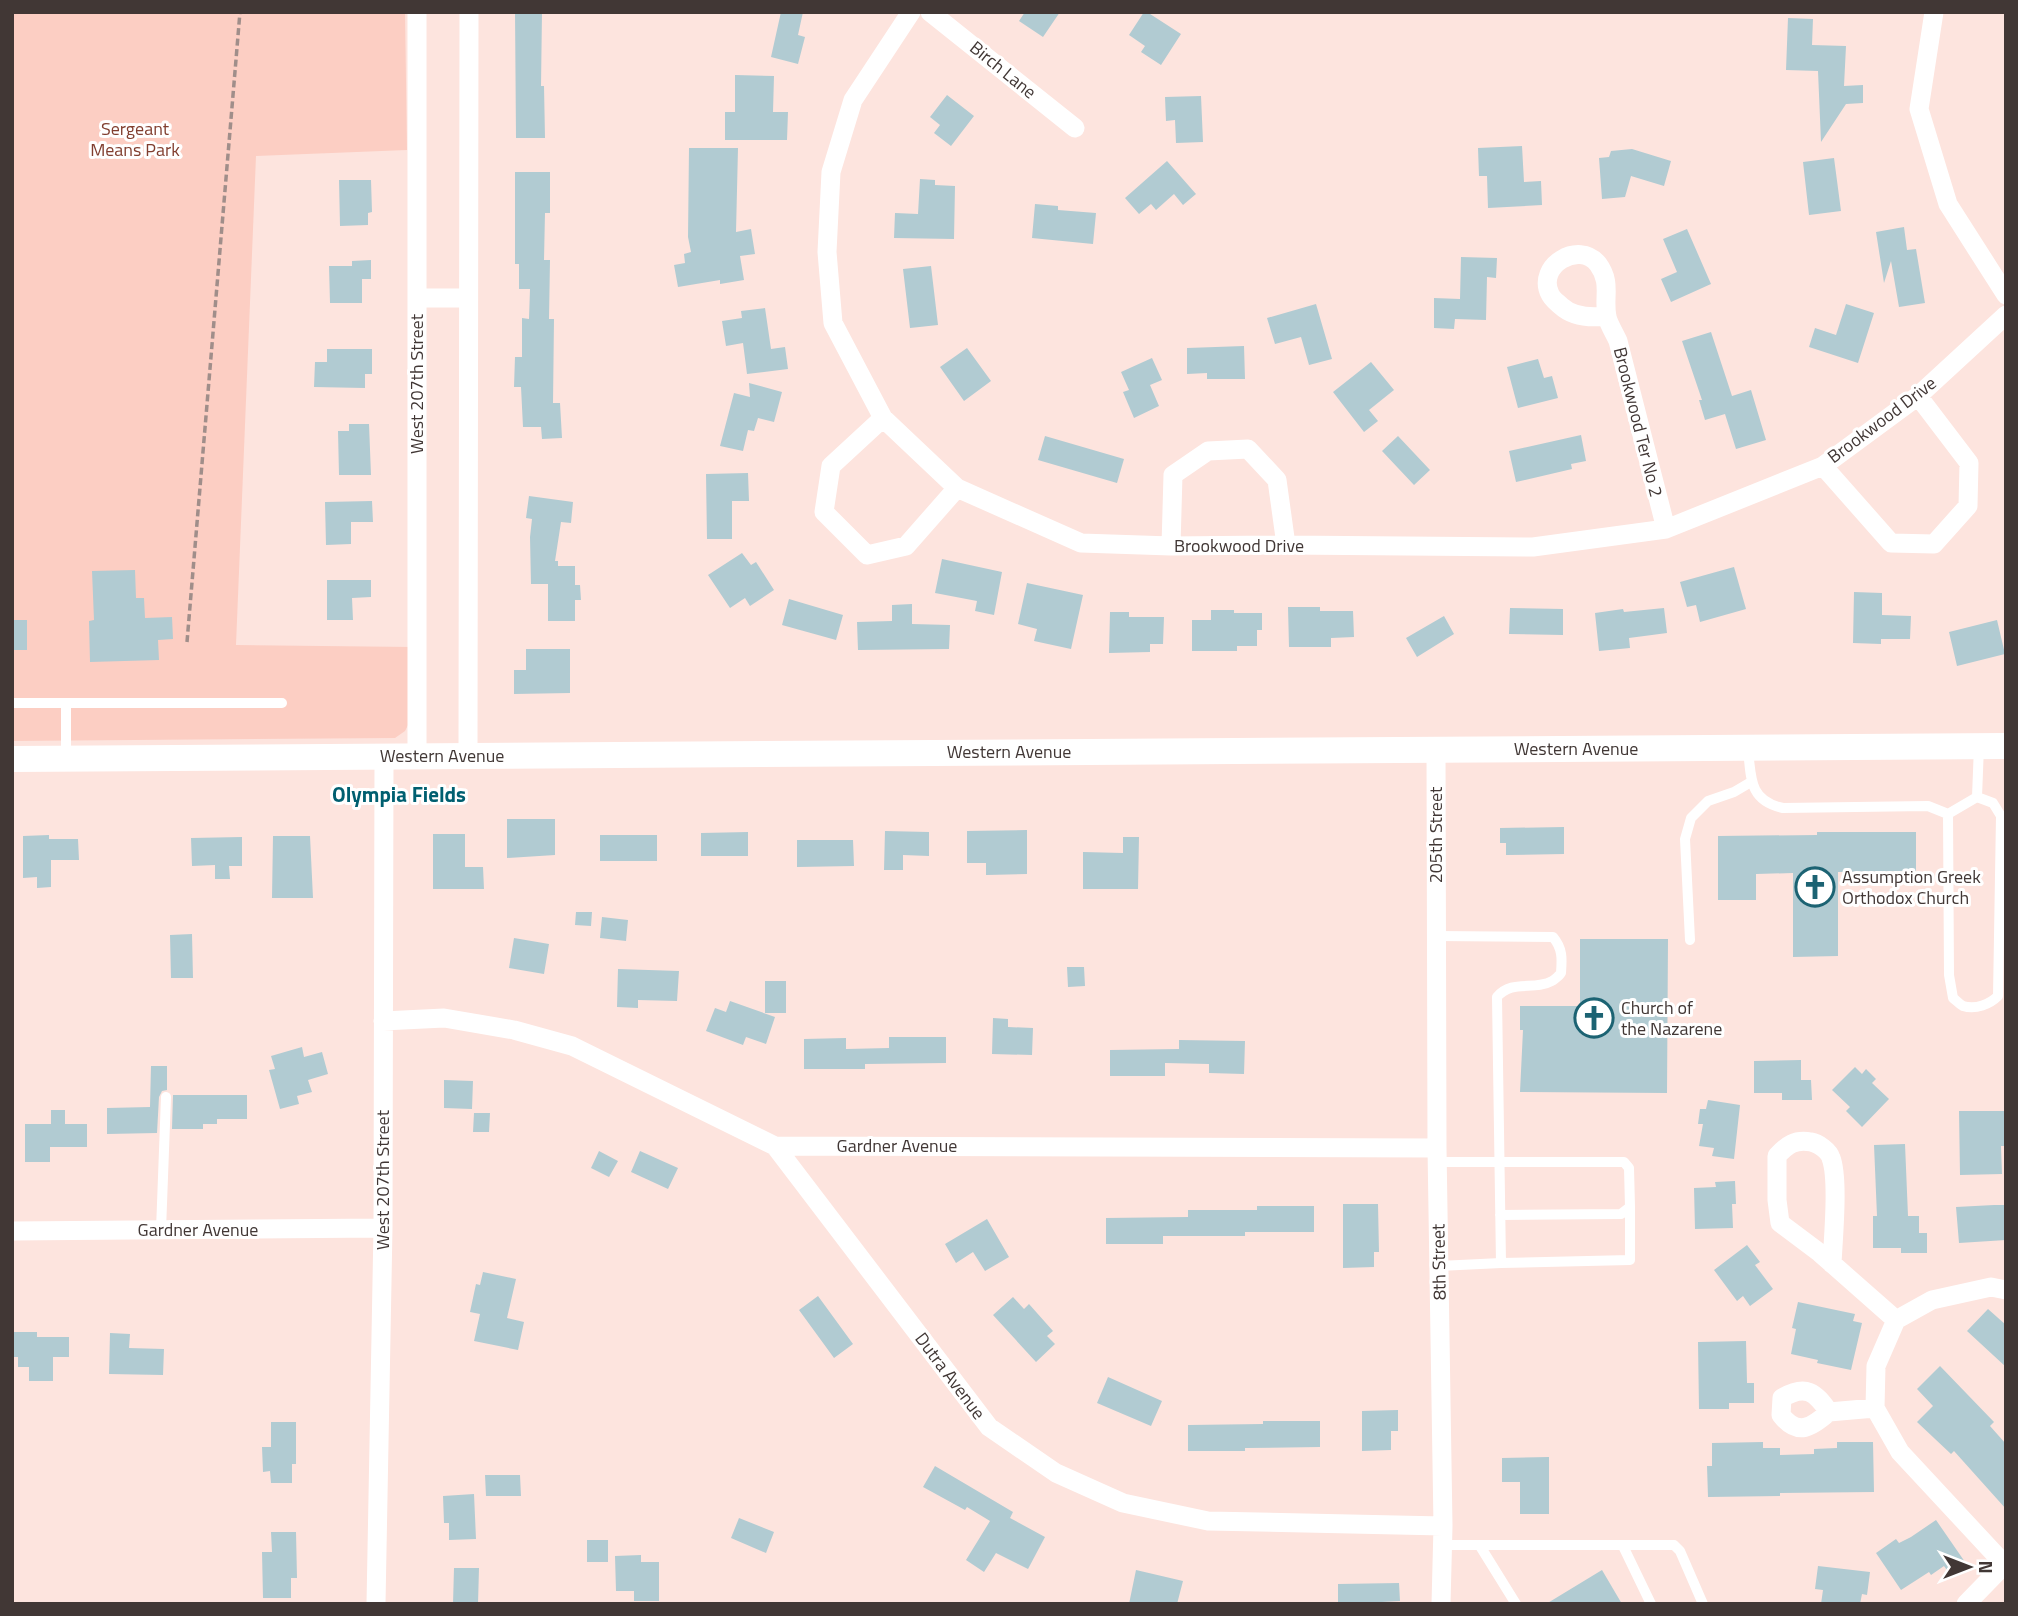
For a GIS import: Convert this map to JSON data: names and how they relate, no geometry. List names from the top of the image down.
{
  "streets": {
    "main road": ["Western Avenue"],
    "street": [
      "Birch Lane",
      "West 207th Street",
      "Brookwood Drive",
      "Brookwood Ter No 2",
      "205th Street",
      "Gardner Avenue",
      "8th Street",
      "Dutra Avenue"
    ]
  },
  "crossings": [
    ["West 207th Street", "Western Avenue"],
    ["West 207th Street", "Gardner Avenue"],
    ["Brookwood Drive", "Brookwood Ter No 2"],
    ["Western Avenue", "205th Street"],
    ["205th Street", "8th Street"],
    ["Gardner Avenue", "8th Street"],
    ["Gardner Avenue", "Dutra Avenue"],
    ["8th Street", "Dutra Avenue"]
  ],
  "districts": ["Olympia Fields"],
  "parks": ["Sergeant Means Park"],
  "places": {
    "church": ["Assumption Greek Orthodox Church", "Church of the Nazarene"]
  },
  "north": "right"
}
